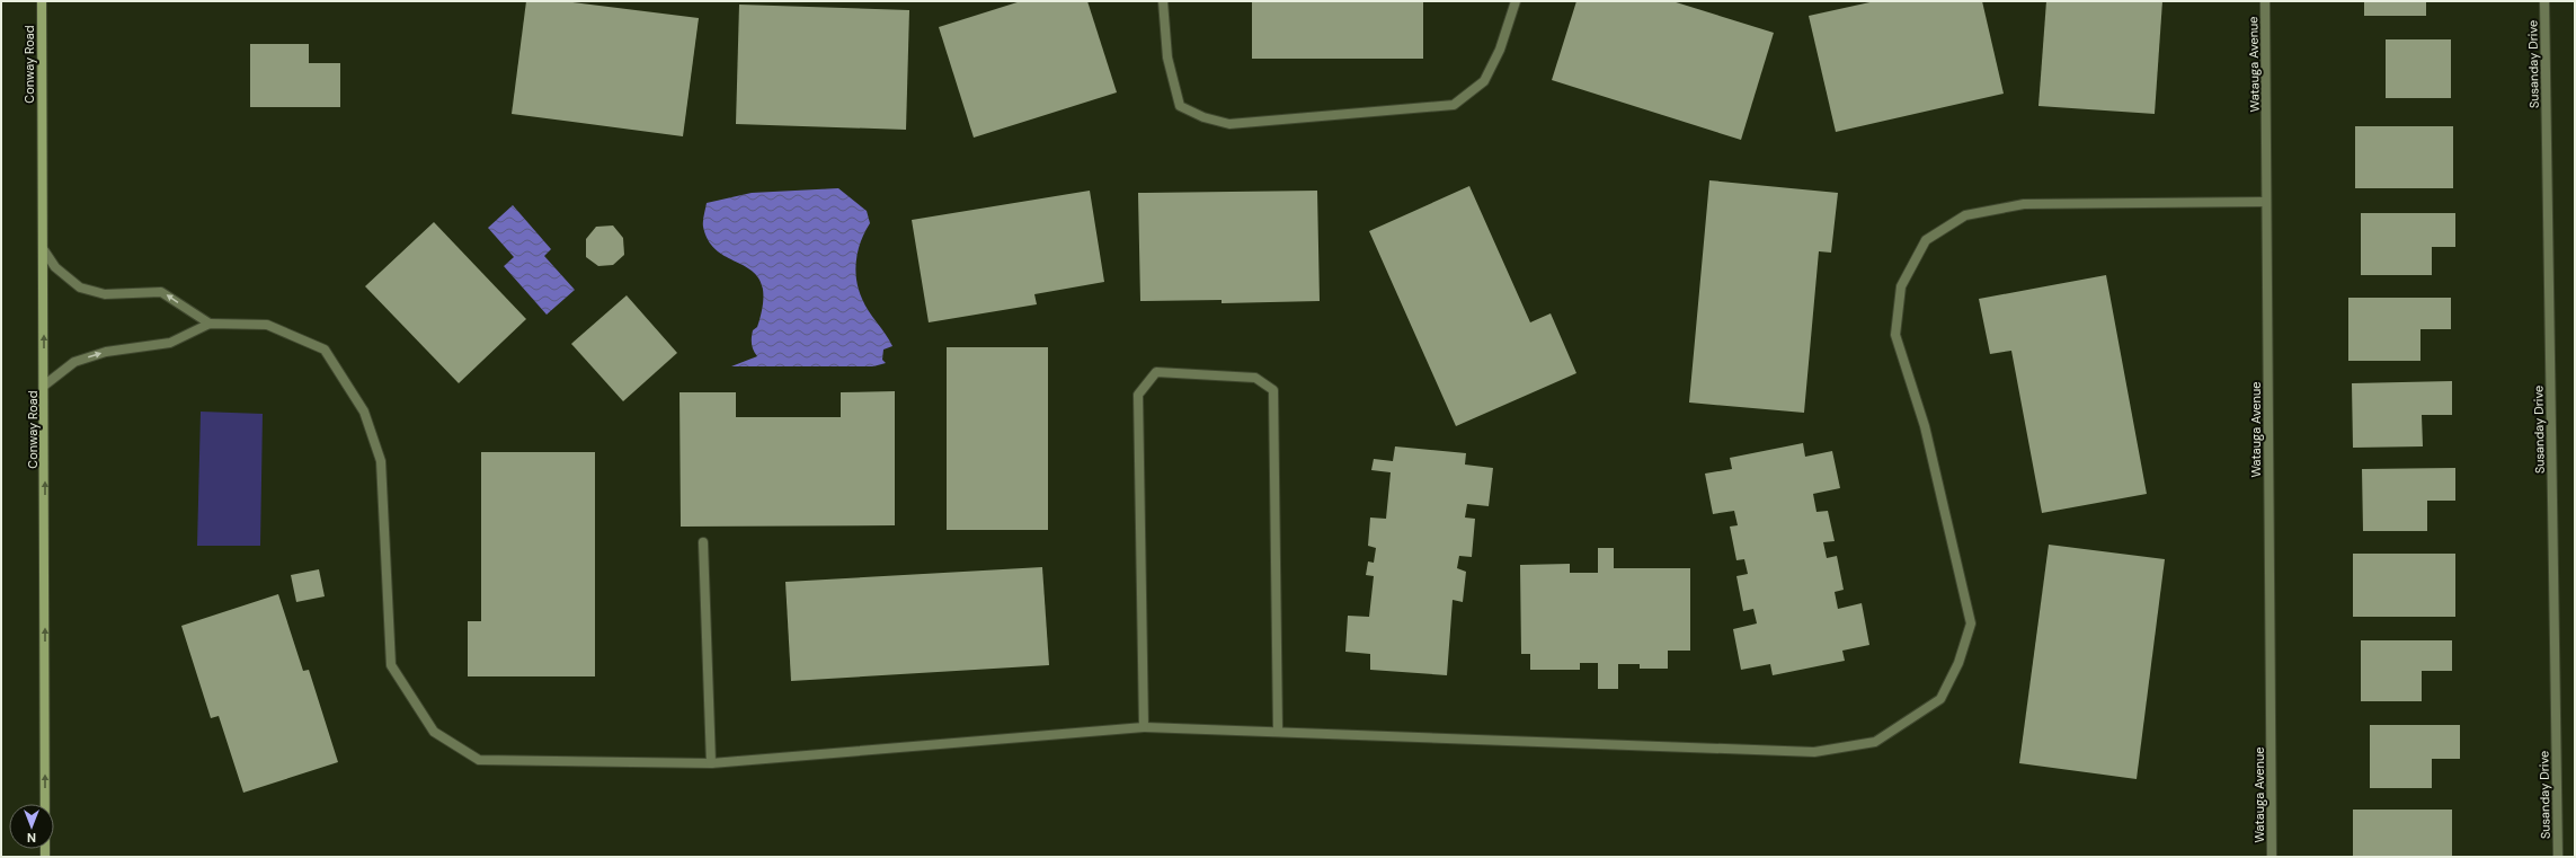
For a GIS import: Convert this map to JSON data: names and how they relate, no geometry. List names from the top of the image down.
{
  "streets": {
    "main road": ["Conway Road"],
    "street": ["Watauga Avenue", "Susanday Drive"]
  },
  "one_way": ["Conway Road"],
  "north": "bottom"
}
